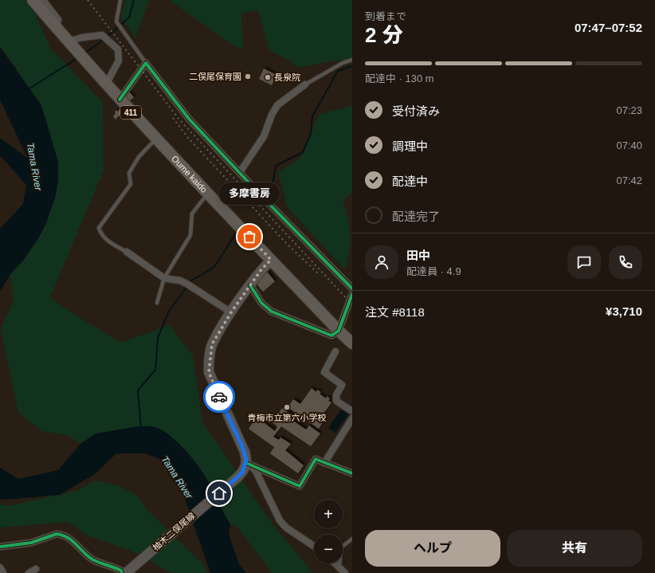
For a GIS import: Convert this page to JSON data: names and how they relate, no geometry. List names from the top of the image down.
{
  "streets": {
    "highway": ["411", "Oume kaido"],
    "main road": ["柚木二俣尾線"]
  },
  "water": ["Tama River"],
  "places": [
    "二俣尾保育園",
    "長泉院",
    "多摩書房",
    "青梅市立第六小学校"
  ],
  "page": {
    "heading": ["2 分", "到着まで", "07:47–07:52"],
    "panel": [
      "田中",
      "配達員 · 4.9",
      "注文 #8118",
      "¥3,710"
    ],
    "bar": "配達中 · 130 m",
    "list": [
      ["受付済み", "07:23"],
      ["調理中", "07:40"],
      ["配達中", "07:42"],
      "配達完了"
    ],
    "bubble": "多摩書房",
    "map_buttons": ["+", "−"],
    "buttons": ["ヘルプ", "共有"]
  }
}
